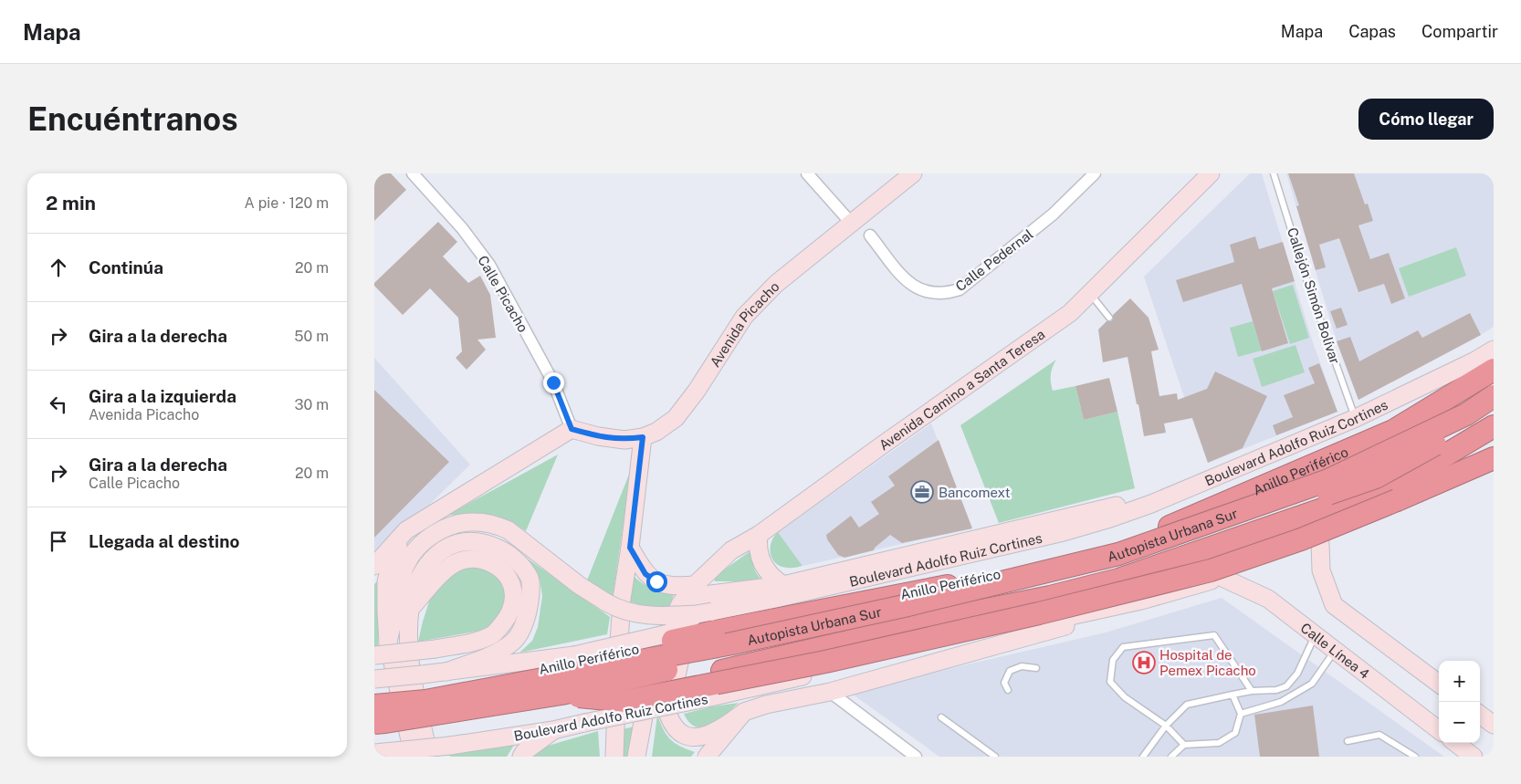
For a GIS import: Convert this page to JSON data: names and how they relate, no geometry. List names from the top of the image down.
{
  "streets": {
    "highway": ["Anillo Periférico", "Autopista Urbana Sur"],
    "main road": [
      "Avenida Picacho",
      "Avenida Camino a Santa Teresa",
      "Boulevard Adolfo Ruiz Cortines",
      "Calle Línea 4"
    ],
    "street": ["Calle Pedernal", "Calle Picacho"],
    "lane": ["Callejón Simón Bolívar"]
  },
  "crossings": [
    ["Calle Picacho", "Avenida Picacho"],
    ["Callejón Simón Bolívar", "Boulevard Adolfo Ruiz Cortines"],
    ["Boulevard Adolfo Ruiz Cortines", "Anillo Periférico"],
    ["Boulevard Adolfo Ruiz Cortines", "Calle Línea 4"]
  ],
  "places": {
    "office": ["Bancomext"],
    "hospital": ["Hospital de Pemex Picacho"]
  },
  "page": {
    "header": "Mapa",
    "nav": ["Mapa", "Capas", "Compartir"],
    "buttons": "Cómo llegar",
    "title": "Encuéntranos",
    "heading": ["2 min", "A pie · 120 m"],
    "list": [
      ["Continúa", "20 m"],
      ["Gira a la derecha", "50 m"],
      ["Gira a la izquierda", "Avenida Picacho", "30 m"],
      ["Gira a la derecha", "Calle Picacho", "20 m"],
      "Llegada al destino"
    ],
    "map_buttons": ["+", "−"]
  }
}
